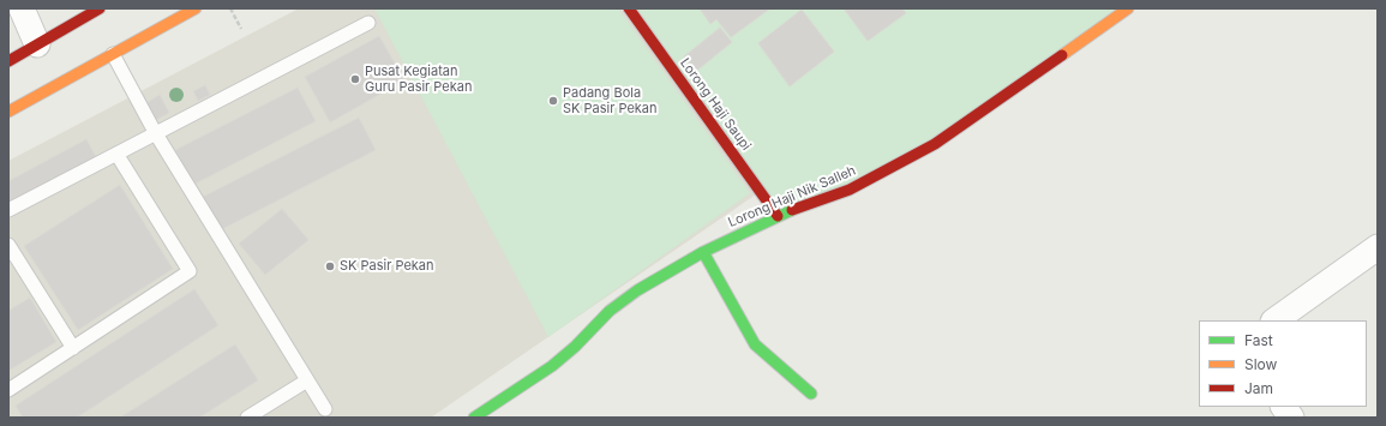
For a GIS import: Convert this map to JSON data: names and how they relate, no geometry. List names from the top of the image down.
{
  "streets": {
    "main road": ["Lorong Haji Saupi", "Lorong Haji Nik Salleh"]
  },
  "crossings": [
    ["Lorong Haji Saupi", "Lorong Haji Nik Salleh"]
  ],
  "places": ["Pusat Kegiatan Guru Pasir Pekan", "Padang Bola SK Pasir Pekan", "SK Pasir Pekan"],
  "legend": ["Fast", "Slow", "Jam"]
}
